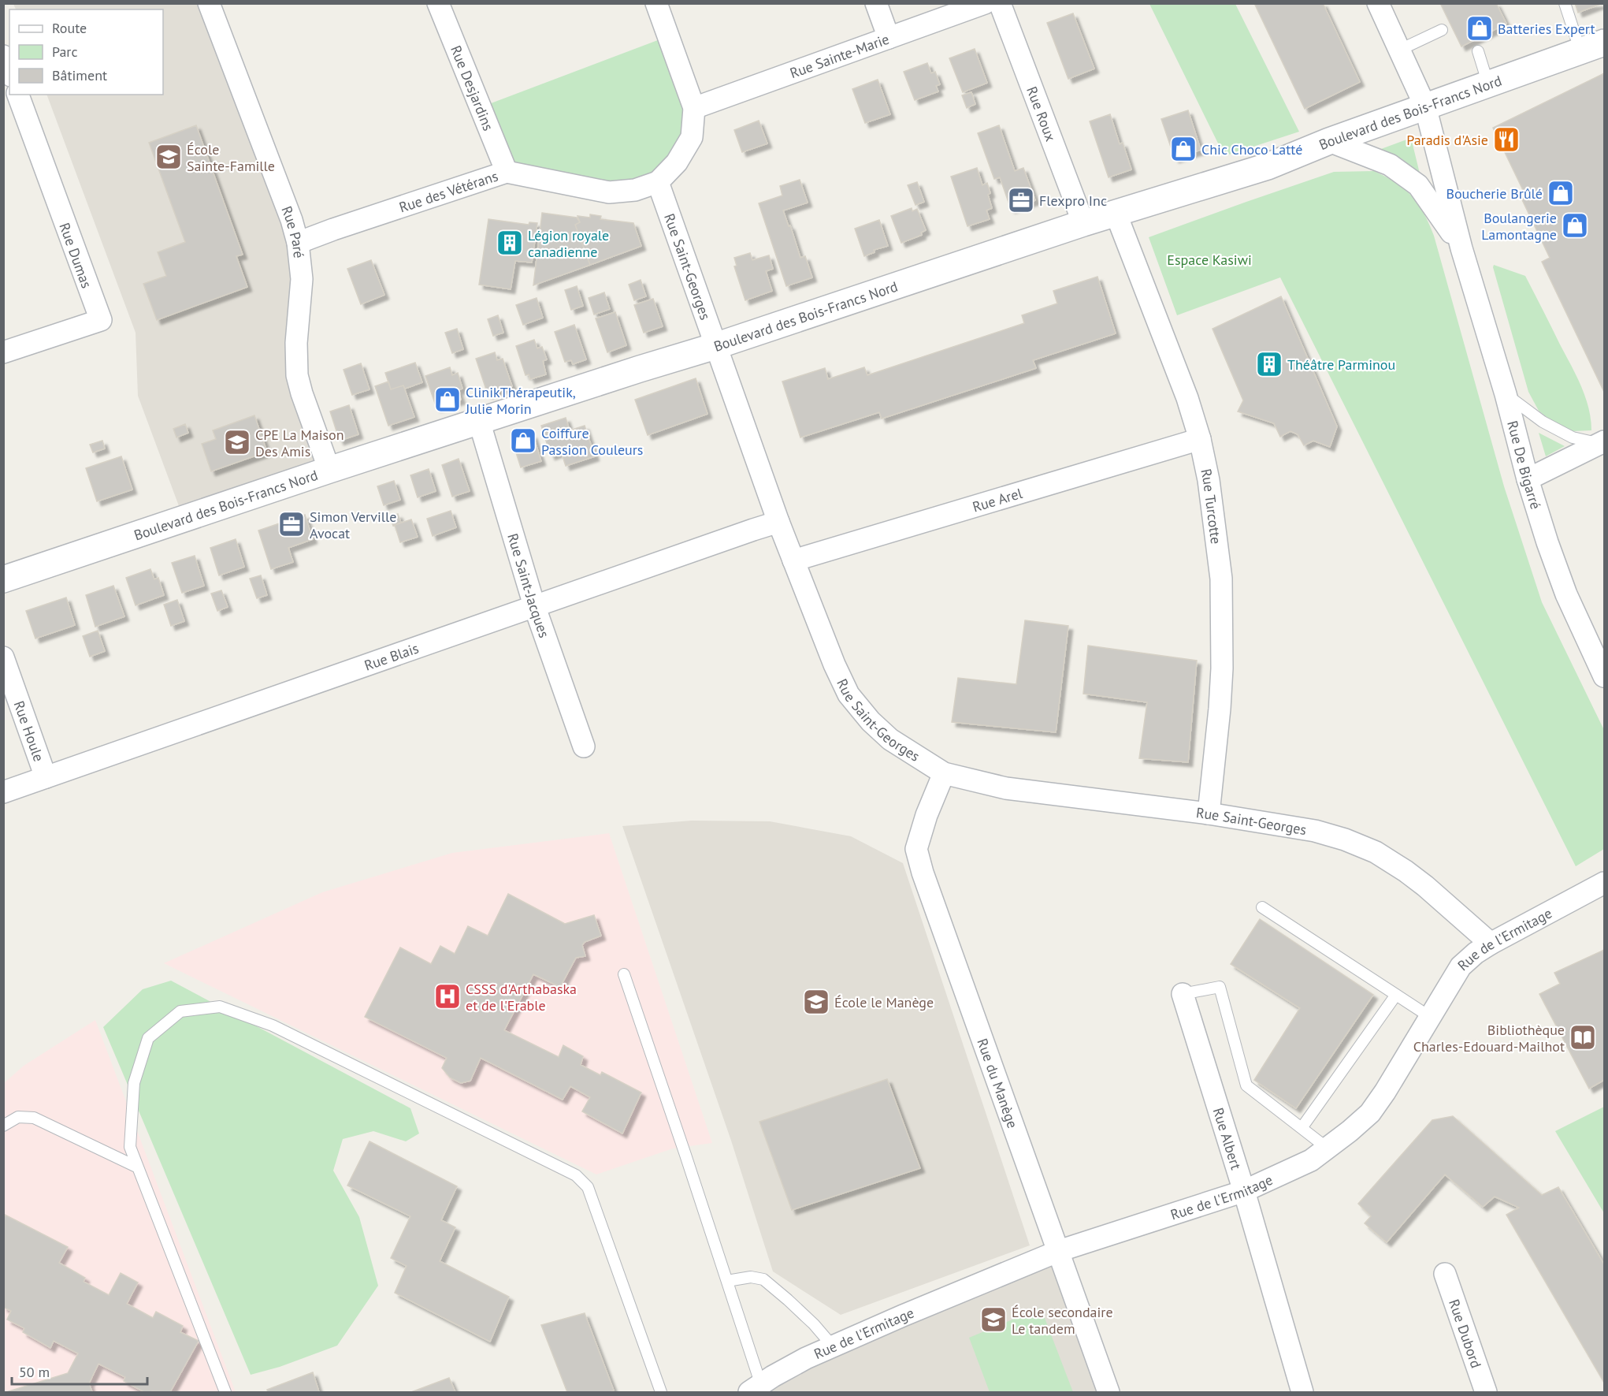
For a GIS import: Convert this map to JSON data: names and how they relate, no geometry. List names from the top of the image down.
{
  "streets": {
    "street": [
      "Rue Sainte-Marie",
      "Rue Desjardins",
      "Boulevard des Bois-Francs Nord",
      "Rue Roux",
      "Rue des Vétérans",
      "Rue Paré",
      "Rue Dumas",
      "Rue Saint-Georges",
      "Rue De Bigarré",
      "Rue Arel",
      "Rue Turcotte",
      "Rue Saint-Jacques",
      "Rue Blais",
      "Rue Houle",
      "Rue de l'Ermitage",
      "Rue du Manège",
      "Rue Albert",
      "Rue Dubord"
    ]
  },
  "crossings": [
    ["Rue Desjardins", "Rue des Vétérans"],
    ["Boulevard des Bois-Francs Nord", "Rue Roux"],
    ["Boulevard des Bois-Francs Nord", "Rue Paré"],
    ["Boulevard des Bois-Francs Nord", "Rue Saint-Georges"],
    ["Boulevard des Bois-Francs Nord", "Rue De Bigarré"],
    ["Boulevard des Bois-Francs Nord", "Rue Turcotte"],
    ["Boulevard des Bois-Francs Nord", "Rue Saint-Jacques"],
    ["Rue des Vétérans", "Rue Paré"],
    ["Rue des Vétérans", "Rue Saint-Georges"],
    ["Rue Saint-Georges", "Rue Arel"],
    ["Rue Saint-Georges", "Rue Turcotte"],
    ["Rue Saint-Georges", "Rue Blais"],
    ["Rue Saint-Georges", "Rue de l'Ermitage"],
    ["Rue Saint-Georges", "Rue du Manège"],
    ["Rue Arel", "Rue Turcotte"],
    ["Rue Saint-Jacques", "Rue Blais"],
    ["Rue Blais", "Rue Houle"],
    ["Rue de l'Ermitage", "Rue du Manège"],
    ["Rue de l'Ermitage", "Rue Albert"]
  ],
  "parks": ["Espace Kasiwi"],
  "places": {
    "shop": [
      "Batteries Expert",
      "Chic Choco Latté",
      "Boucherie Brûlé",
      "Boulangerie Lamontagne",
      "ClinikThérapeutik, Julie Morin",
      "Coiffure Passion Couleurs"
    ],
    "restaurant": ["Paradis d'Asie"],
    "school or university": [
      "École Sainte-Famille",
      "CPE La Maison Des Amis",
      "École le Manège",
      "École secondaire Le tandem"
    ],
    "office": ["Flexpro Inc", "Simon Verville Avocat"],
    "building": ["Légion royale canadienne", "Théâtre Parminou"],
    "hospital": ["CSSS d'Arthabaska et de l'Erable"],
    "library": ["Bibliothèque Charles-Edouard-Mailhot"]
  },
  "legend": ["Route", "Parc", "Bâtiment"],
  "scale_bar": "50 m"
}
